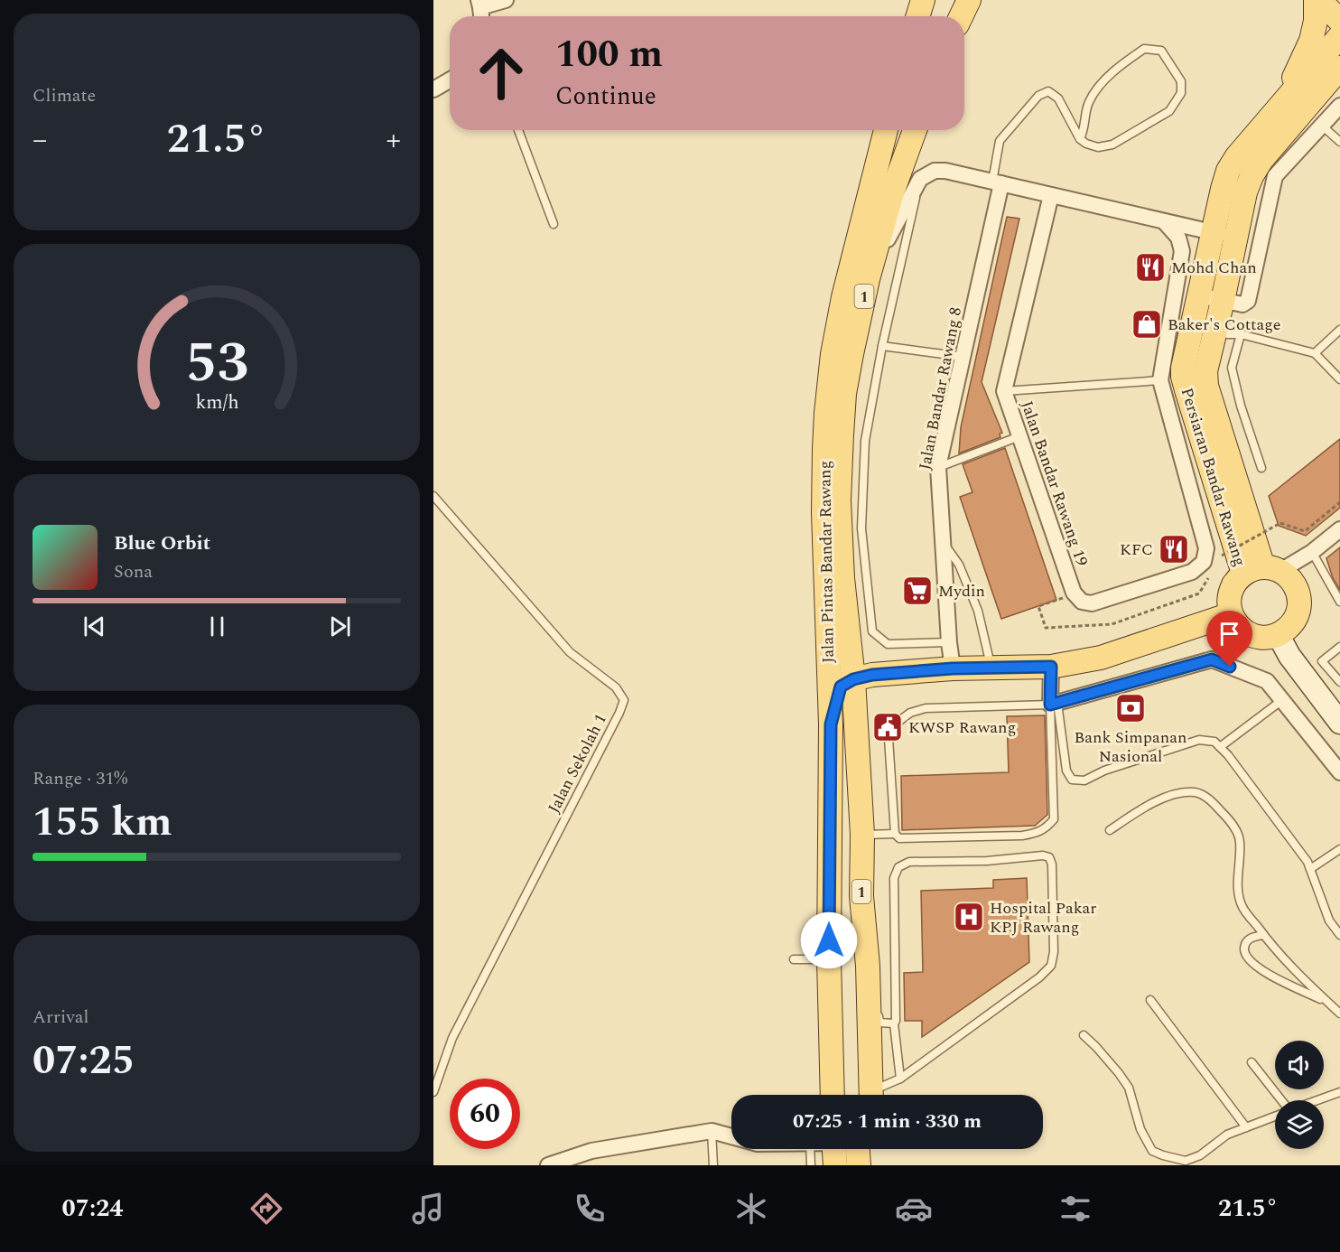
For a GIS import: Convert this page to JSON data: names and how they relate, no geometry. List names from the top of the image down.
{
  "streets": {
    "main road": ["1", "Persiaran Bandar Rawang", "Jalan Pintas Bandar Rawang"],
    "street": ["Jalan Bandar Rawang 8", "Jalan Bandar Rawang 19"],
    "lane": ["Jalan Sekolah 1"]
  },
  "places": {
    "restaurant": ["Mohd Chan", "KFC"],
    "shop": ["Baker's Cottage"],
    "supermarket": ["Mydin"],
    "bank": ["Bank Simpanan Nasional"],
    "public building": ["KWSP Rawang"],
    "hospital": ["Hospital Pakar KPJ Rawang"]
  },
  "page": {
    "tile": [
      "Climate",
      ["Range · 31%", "155 km"],
      ["Arrival", "07:25"]
    ],
    "turn": ["100 m", "Continue"],
    "heat": ["−", "21.5°", "+"],
    "song": ["Blue Orbit", "Sona"],
    "limit": "60",
    "trip": "07:25 · 1 min · 330 m",
    "tabs": ["07:24", "21.5°"],
    "gauge": ["53", "km/h"]
  }
}
